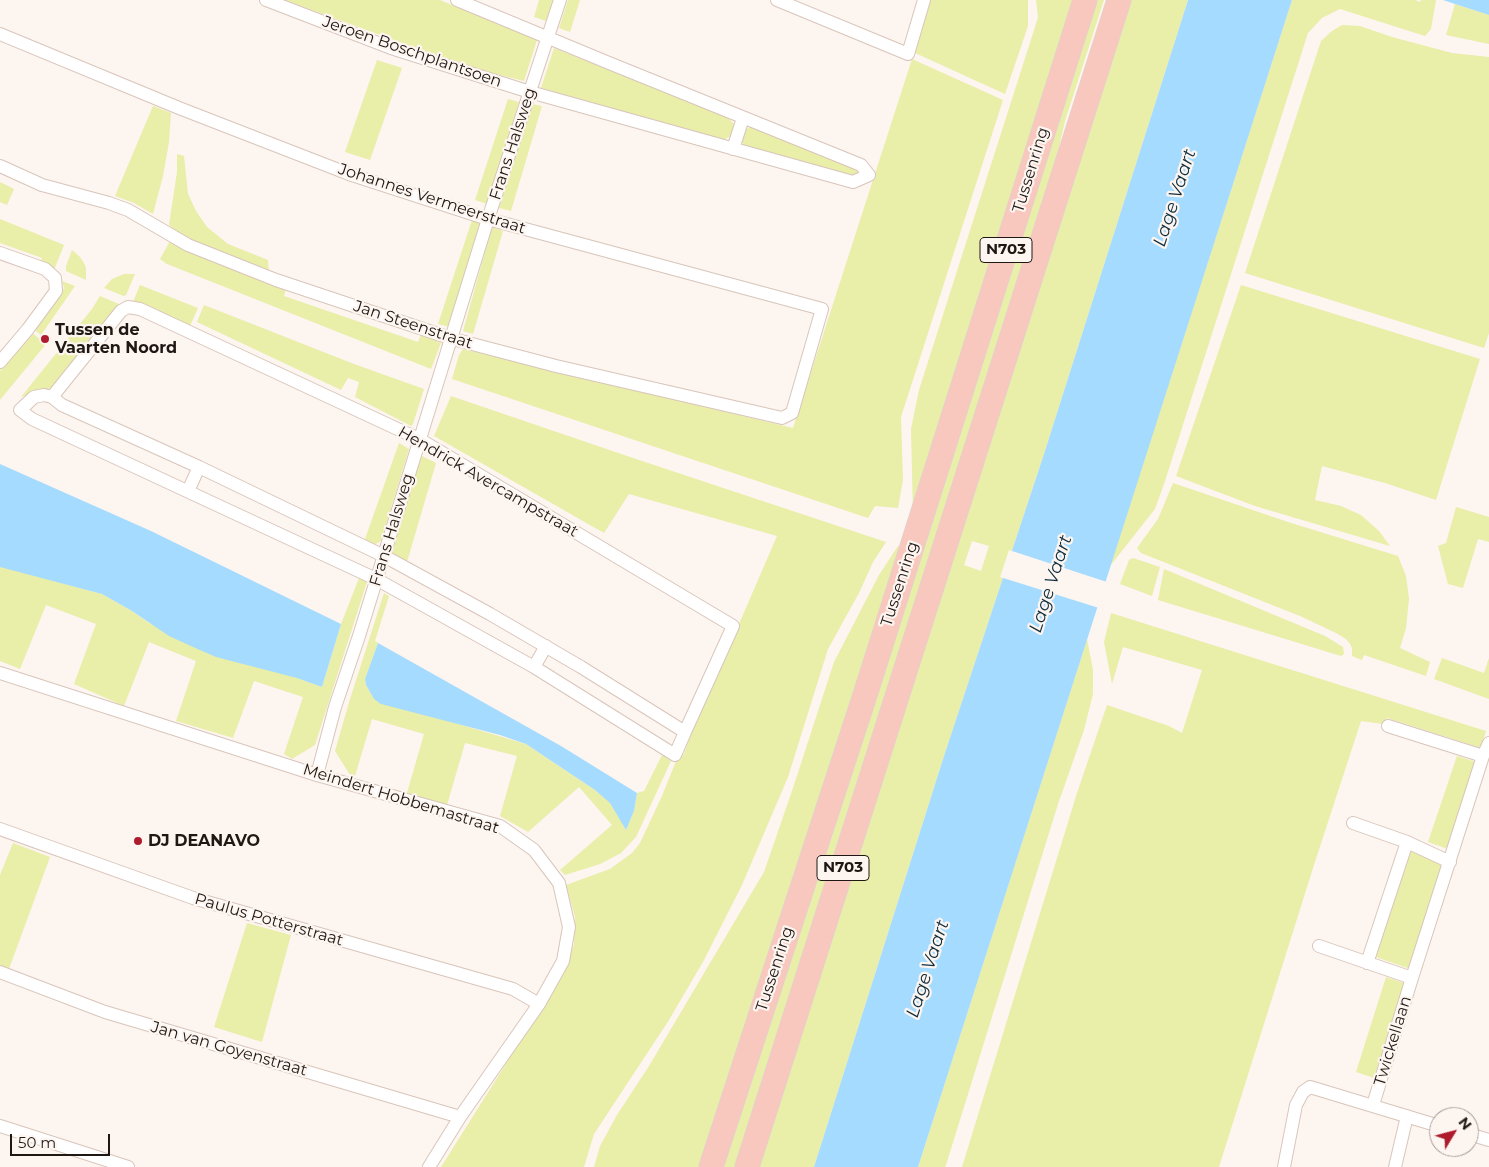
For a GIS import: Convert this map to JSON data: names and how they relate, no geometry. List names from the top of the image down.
{
  "streets": {
    "highway": ["Tussenring", "N703"],
    "street": [
      "Jeroen Boschplantsoen",
      "Frans Halsweg",
      "Johannes Vermeerstraat",
      "Jan Steenstraat",
      "Hendrick Avercampstraat",
      "Meindert Hobbemastraat",
      "Paulus Potterstraat",
      "Twickellaan",
      "Jan van Goyenstraat"
    ]
  },
  "crossings": [
    ["Jeroen Boschplantsoen", "Frans Halsweg"],
    ["Frans Halsweg", "Johannes Vermeerstraat"],
    ["Frans Halsweg", "Jan Steenstraat"],
    ["Frans Halsweg", "Hendrick Avercampstraat"],
    ["Frans Halsweg", "Meindert Hobbemastraat"],
    ["Johannes Vermeerstraat", "Jan Steenstraat"],
    ["Meindert Hobbemastraat", "Paulus Potterstraat"],
    ["Meindert Hobbemastraat", "Jan van Goyenstraat"]
  ],
  "water": ["Lage Vaart"],
  "places": ["Tussen de Vaarten Noord", "DJ DEANAVO"],
  "scale_bar": "50 m",
  "north": "top right"
}
